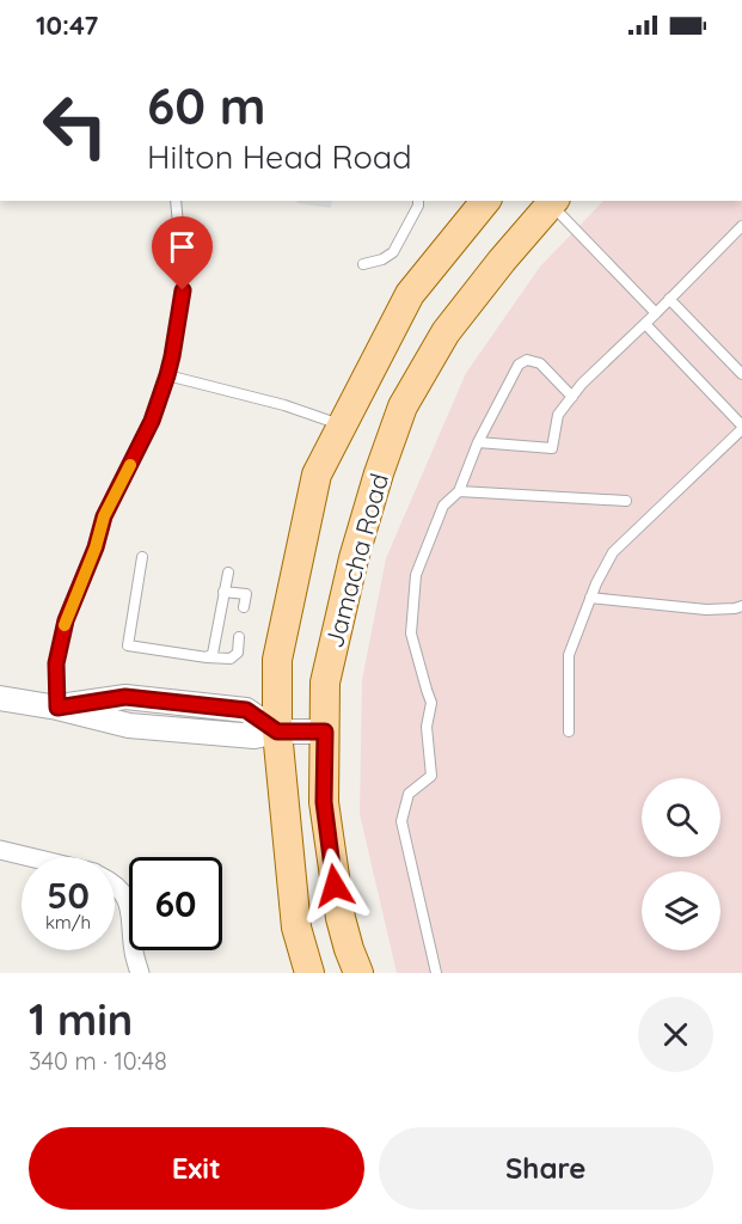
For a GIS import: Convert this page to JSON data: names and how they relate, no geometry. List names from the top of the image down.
{
  "streets": {
    "main road": ["Jamacha Road"]
  },
  "page": {
    "status": "10:47",
    "turn": ["60 m", "Hilton Head Road"],
    "speed": "50 km/h",
    "limit": "60",
    "heading": ["1 min", "340 m · 10:48"],
    "buttons": ["Exit", "Share"]
  }
}
